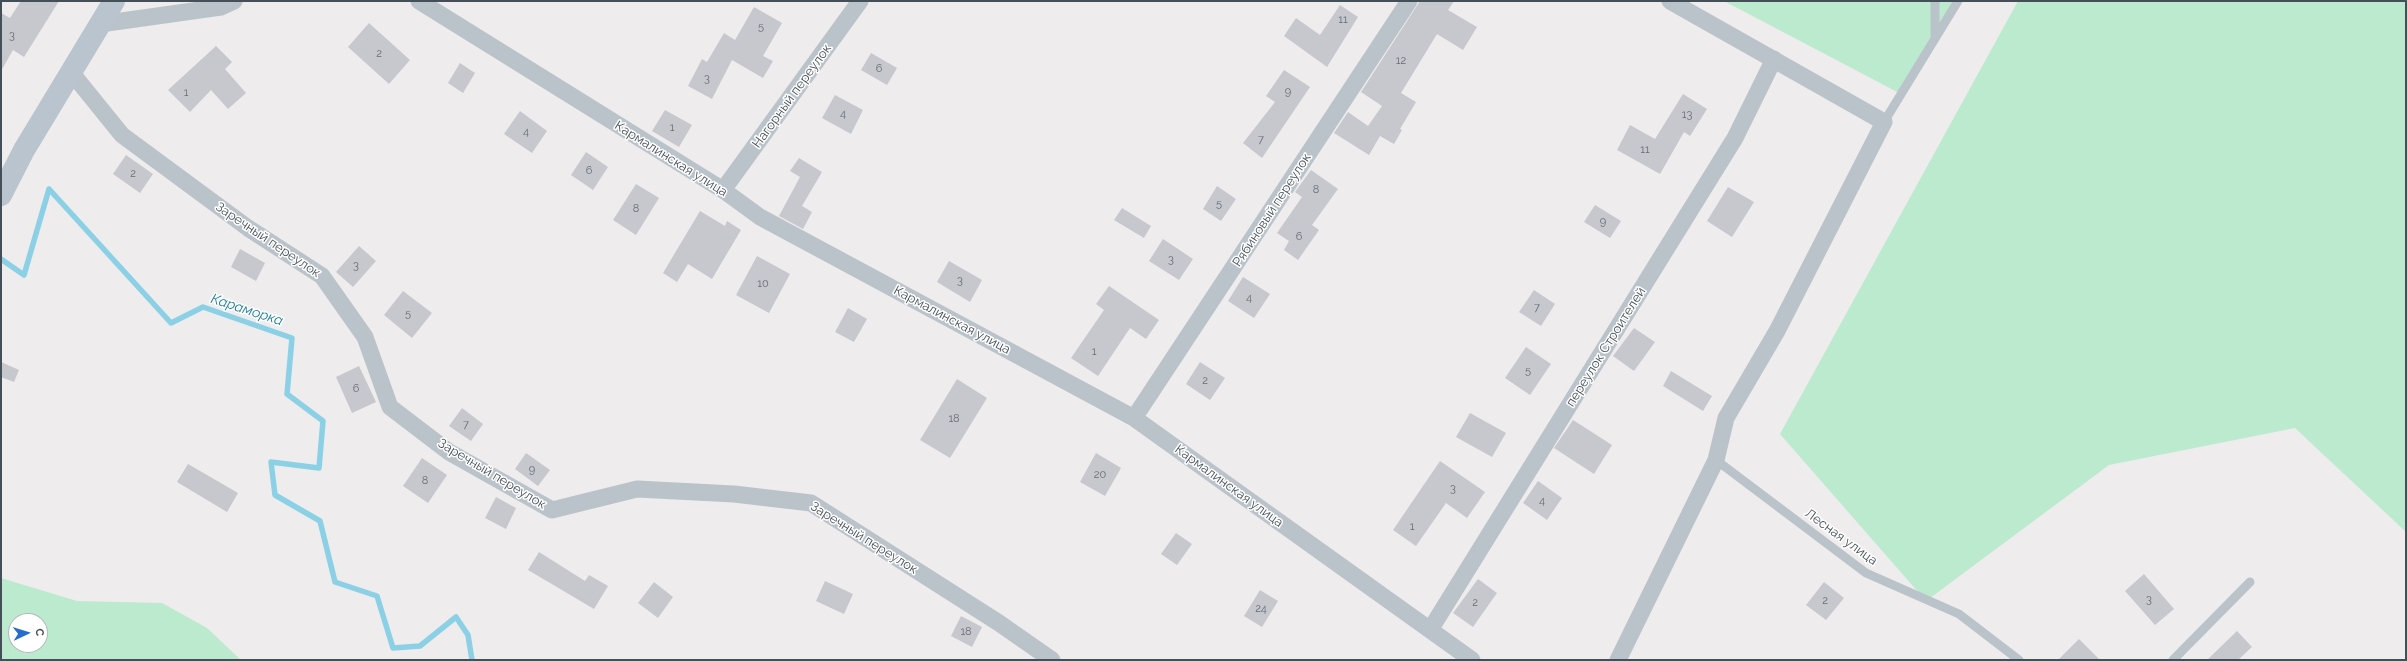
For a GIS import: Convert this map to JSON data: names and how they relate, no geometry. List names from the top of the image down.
{
  "streets": {
    "street": [
      "Нагорный переулок",
      "Кармалинская улица",
      "Рябиновый переулок",
      "Заречный переулок",
      "переулок Строителей"
    ],
    "lane": ["Лесная улица"]
  },
  "crossings": [
    ["Нагорный переулок", "Кармалинская улица"],
    ["Кармалинская улица", "Рябиновый переулок"],
    ["Кармалинская улица", "переулок Строителей"]
  ],
  "water": ["Караморка"],
  "house_numbers": [
    "11",
    "5",
    "3",
    "2",
    "12",
    "6",
    "3",
    "9",
    "1",
    "4",
    "13",
    "1",
    "4",
    "7",
    "11",
    "6",
    "2",
    "8",
    "5",
    "8",
    "9",
    "6",
    "3",
    "3",
    "3",
    "10",
    "4",
    "7",
    "5",
    "1",
    "5",
    "2",
    "6",
    "18",
    "7",
    "9",
    "20",
    "8",
    "3",
    "4",
    "1",
    "3",
    "2",
    "2",
    "24",
    "18"
  ],
  "north": "right"
}
